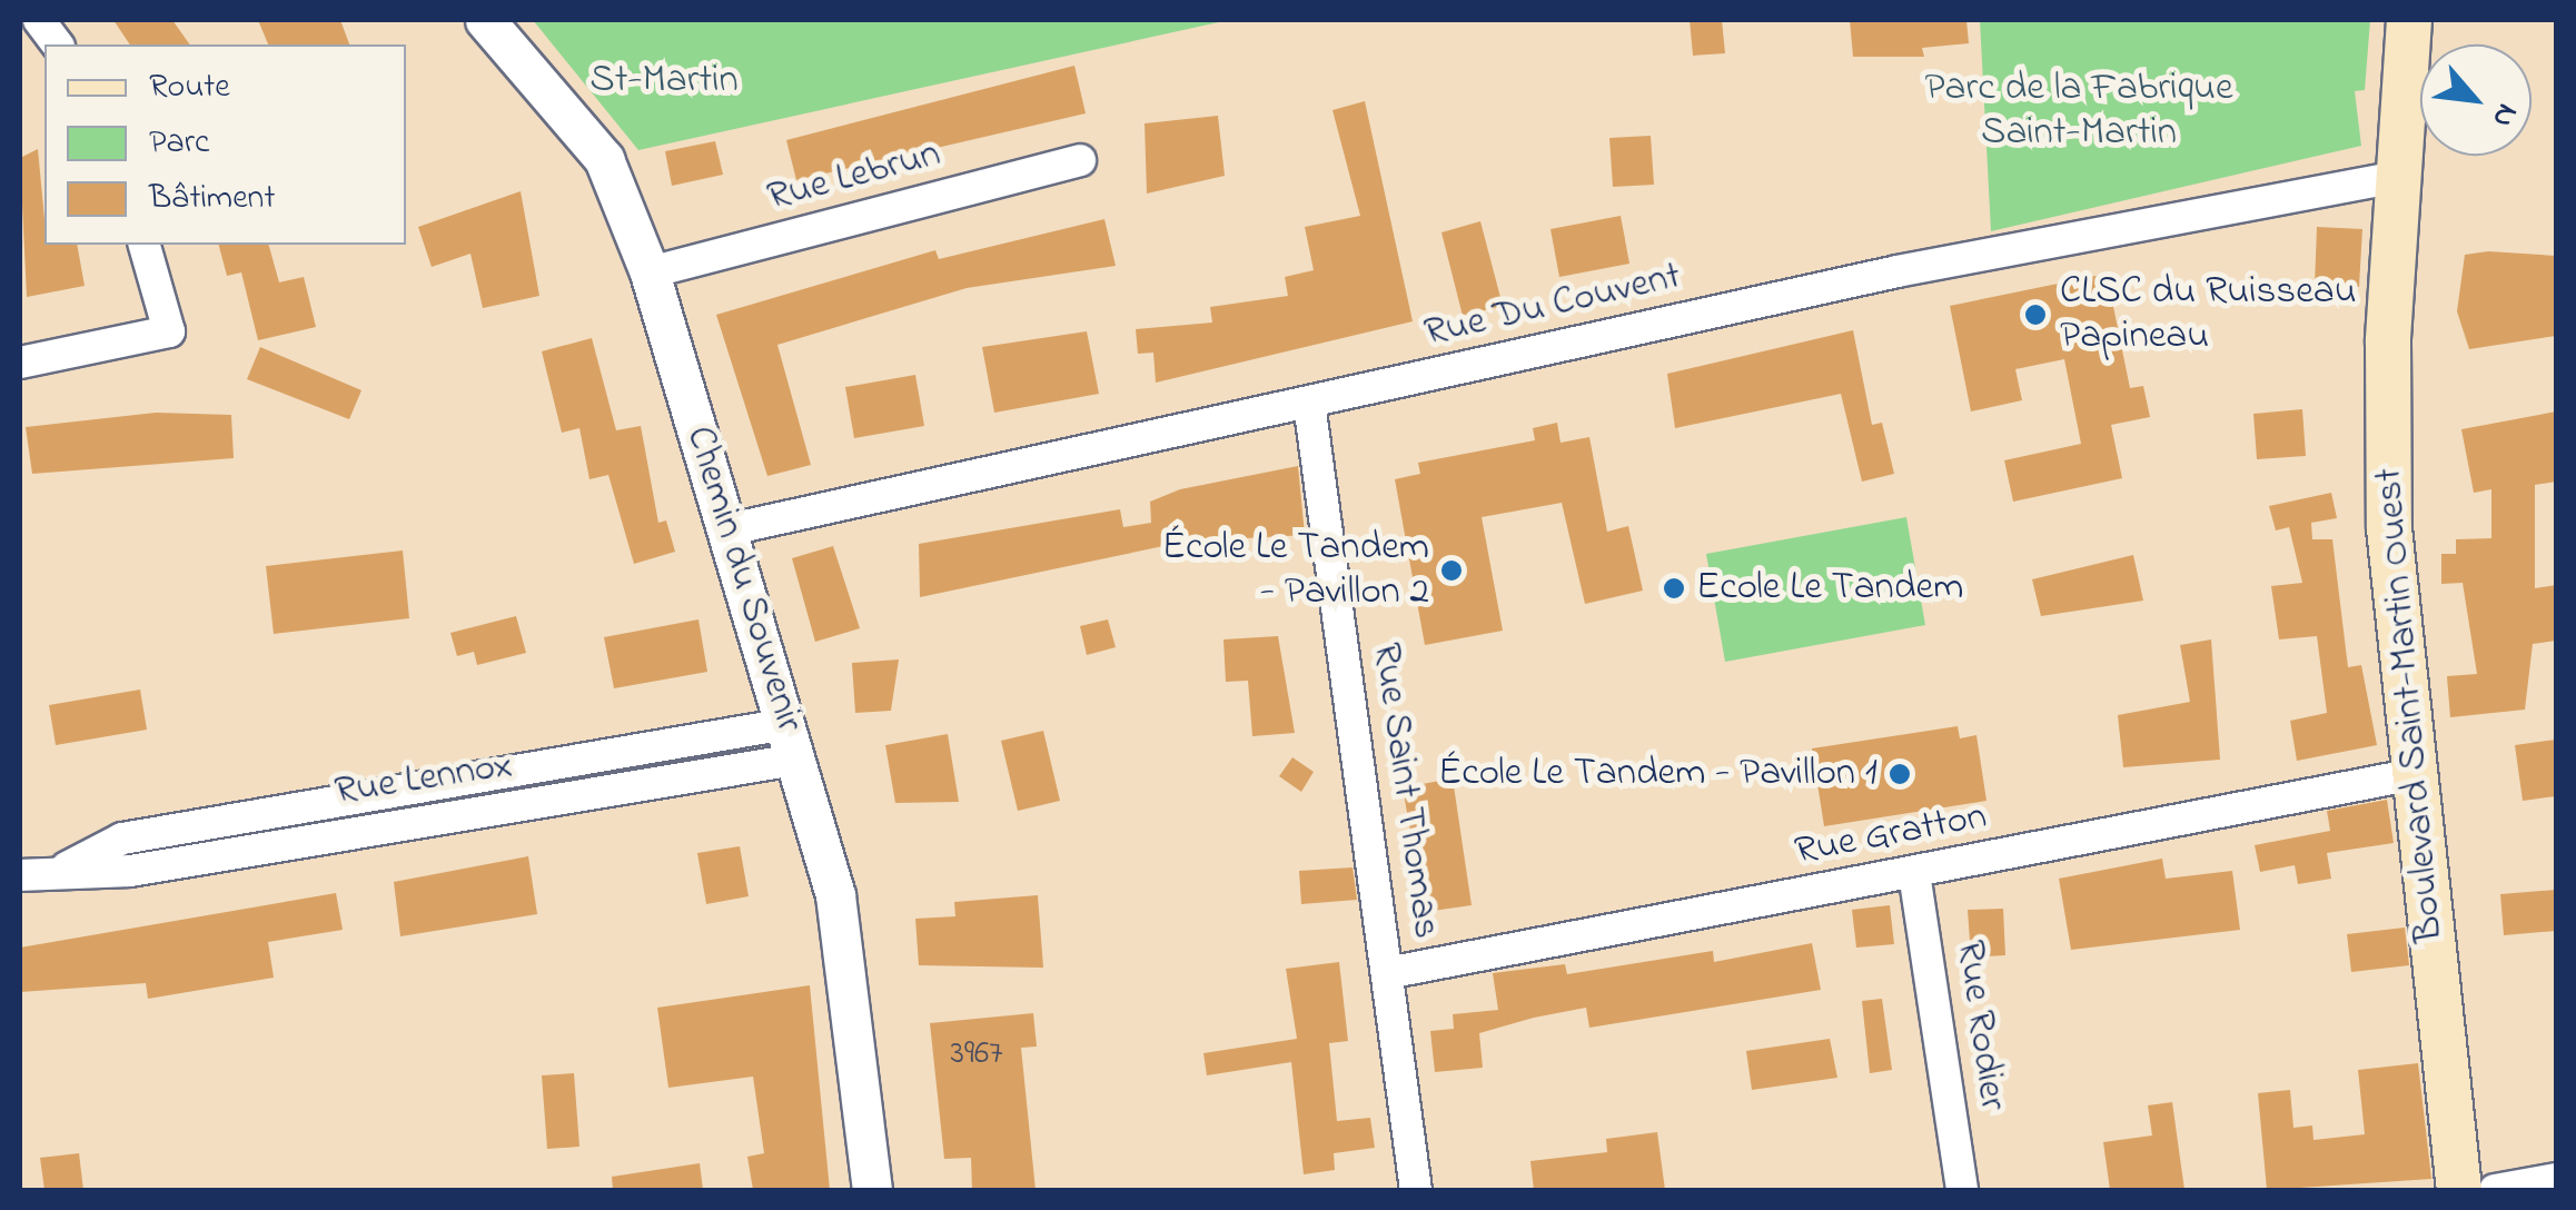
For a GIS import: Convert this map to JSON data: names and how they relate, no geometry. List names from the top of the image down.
{
  "streets": {
    "main road": ["Boulevard Saint-Martin Ouest"],
    "street": [
      "Rue Lebrun",
      "Rue Du Couvent",
      "Chemin du Souvenir",
      "Rue Lennox",
      "Rue Saint Thomas",
      "Rue Gratton",
      "Rue Rodier"
    ]
  },
  "crossings": [
    ["Rue Lebrun", "Chemin du Souvenir"],
    ["Rue Du Couvent", "Chemin du Souvenir"],
    ["Rue Du Couvent", "Boulevard Saint-Martin Ouest"],
    ["Rue Du Couvent", "Rue Saint Thomas"],
    ["Chemin du Souvenir", "Rue Lennox"],
    ["Boulevard Saint-Martin Ouest", "Rue Gratton"],
    ["Rue Saint Thomas", "Rue Gratton"],
    ["Rue Gratton", "Rue Rodier"]
  ],
  "parks": ["St-Martin", "Parc de la Fabrique Saint-Martin"],
  "places": [
    "CLSC du Ruisseau Papineau",
    "École Le Tandem - Pavillon 2",
    "Ecole Le Tandem",
    "École Le Tandem - Pavillon 1"
  ],
  "house_numbers": ["3967"],
  "legend": ["Route", "Parc", "Bâtiment"],
  "north": "bottom right"
}
